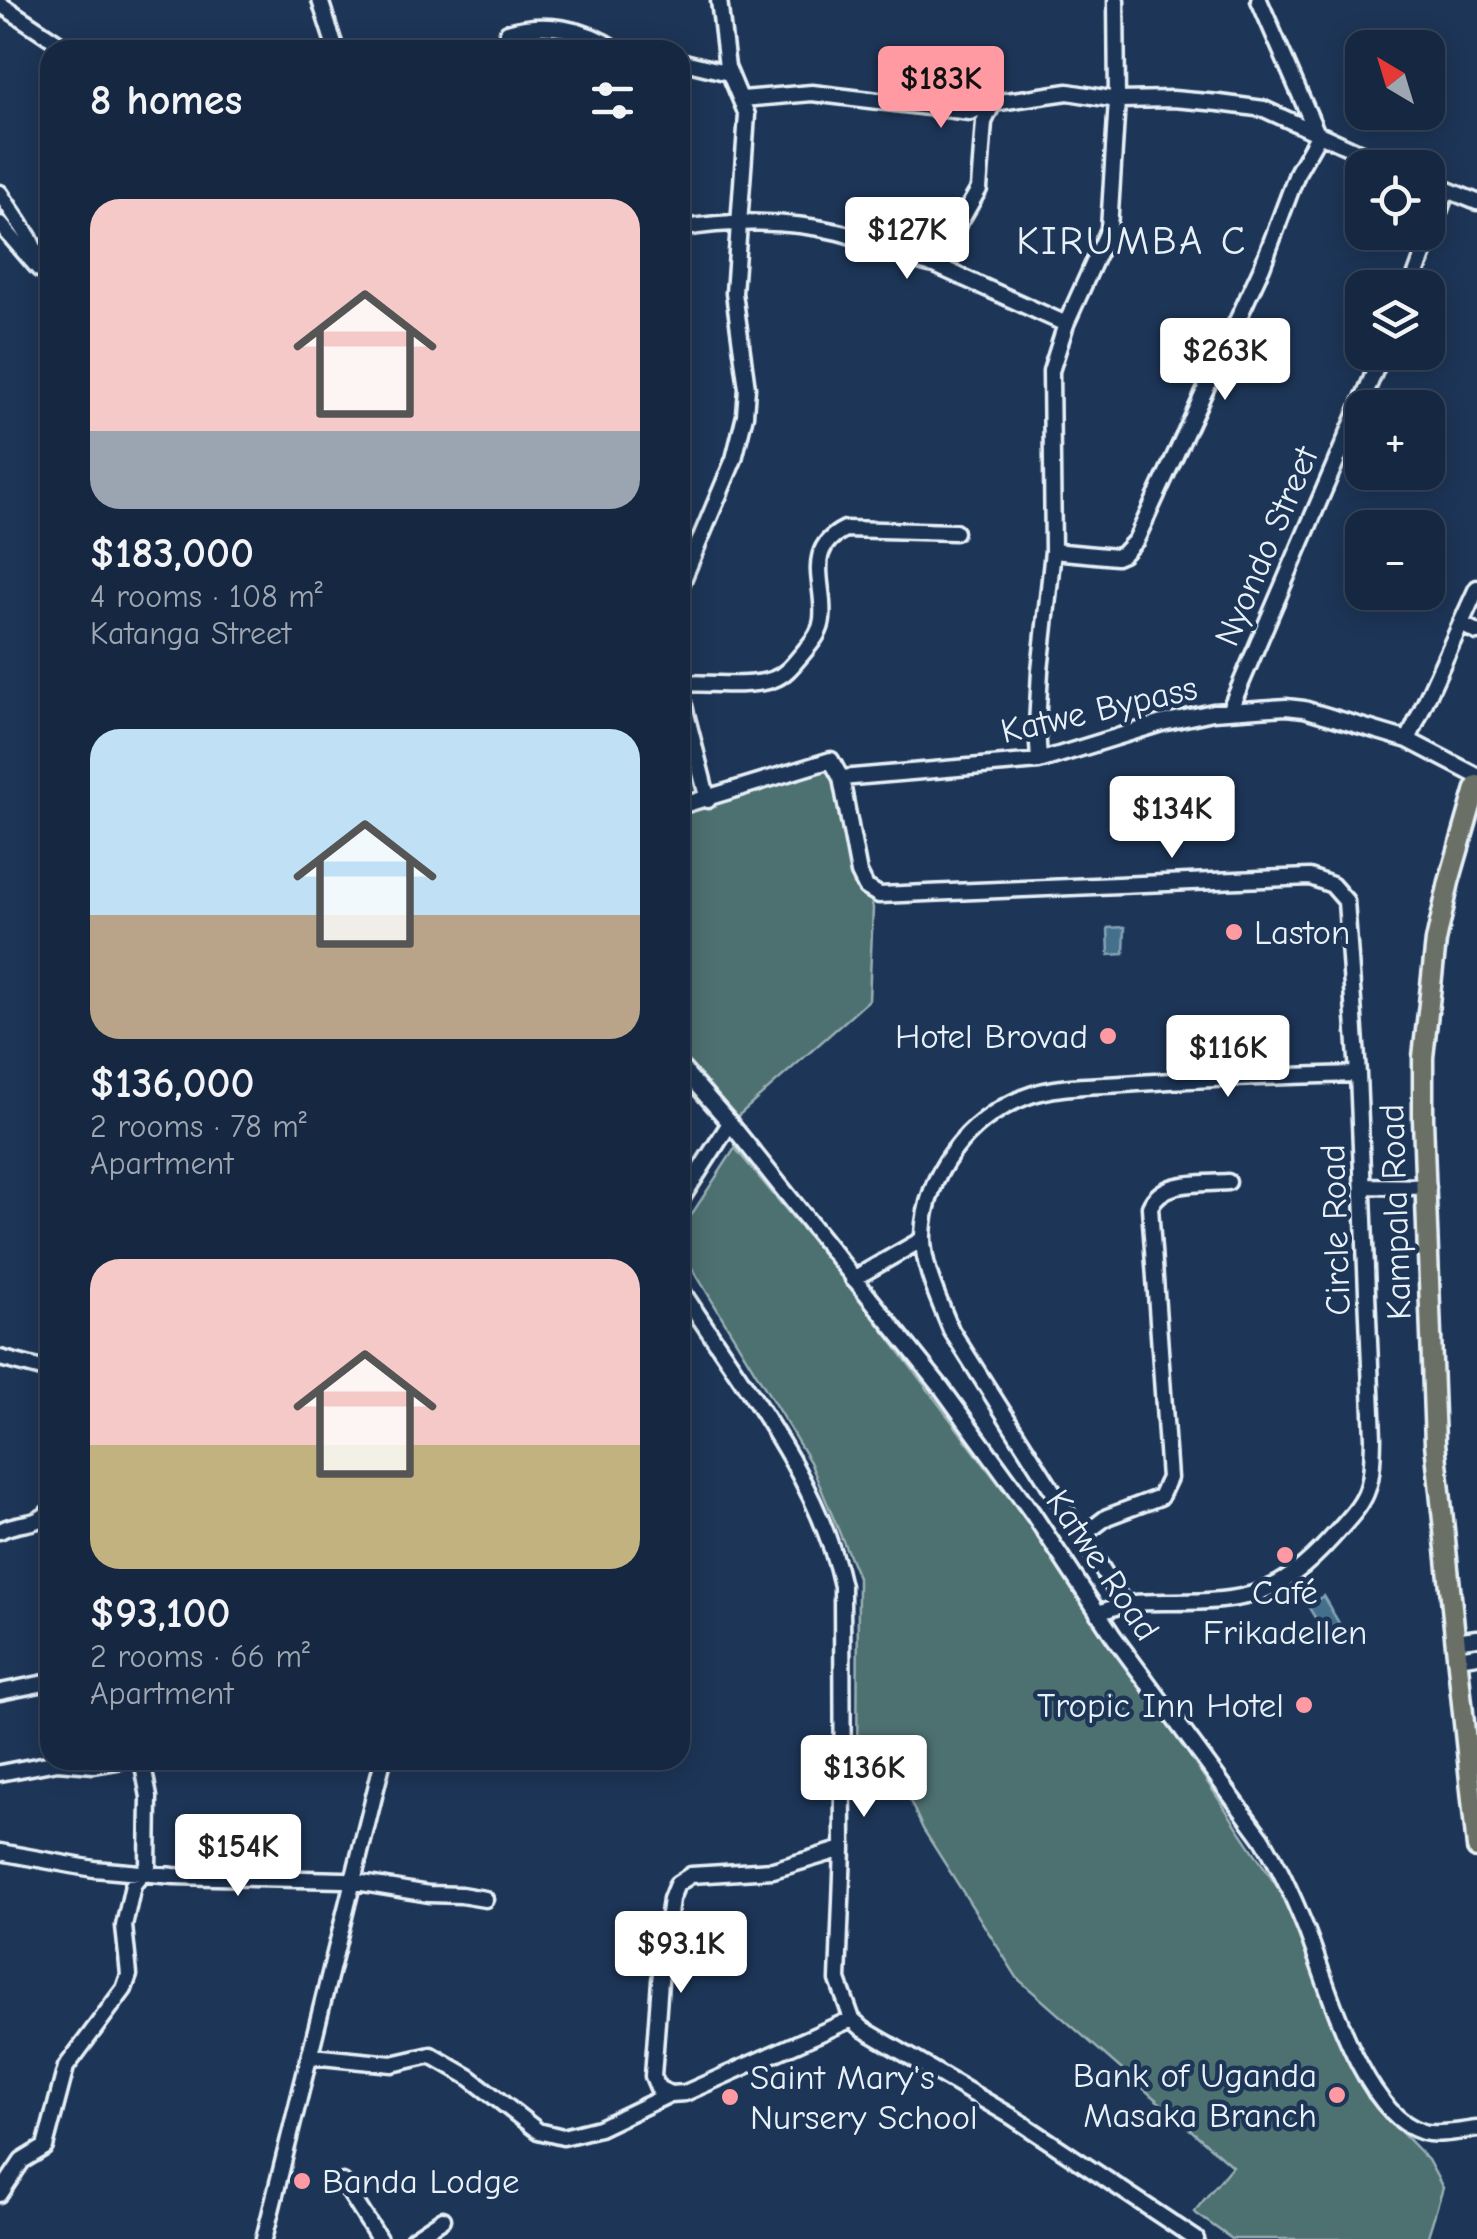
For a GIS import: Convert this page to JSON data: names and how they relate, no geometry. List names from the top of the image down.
{
  "streets": {
    "main road": ["Kampala Road"],
    "street": [
      "Nyondo Street",
      "Katwe Bypass",
      "Circle Road",
      "Katwe Road"
    ]
  },
  "crossings": [
    ["Nyondo Street", "Katwe Bypass"],
    ["Katwe Bypass", "Kampala Road"],
    ["Katwe Bypass", "Circle Road"],
    ["Circle Road", "Katwe Road"]
  ],
  "districts": ["KIRUMBA C"],
  "places": [
    "Laston",
    "Hotel Brovad",
    "Café Frikadellen",
    "Tropic Inn Hotel",
    "Bank of Uganda Masaka Branch",
    "Saint Mary's Nursery School",
    "Banda Lodge"
  ],
  "north": "top left",
  "page": {
    "map_buttons": ["+", "−"],
    "heading": "8 homes",
    "price": [
      "$183K",
      "$127K",
      "$263K",
      "$134K",
      "$116K",
      "$136K",
      "$154K",
      "$93.1K"
    ],
    "list": [
      {
        "name": "$183,000",
        "note": "4 rooms · 108 m² · Katanga Street"
      },
      {
        "name": "$136,000",
        "note": "2 rooms · 78 m² · Apartment"
      },
      {
        "name": "$93,100",
        "note": "2 rooms · 66 m² · Apartment"
      }
    ]
  }
}
